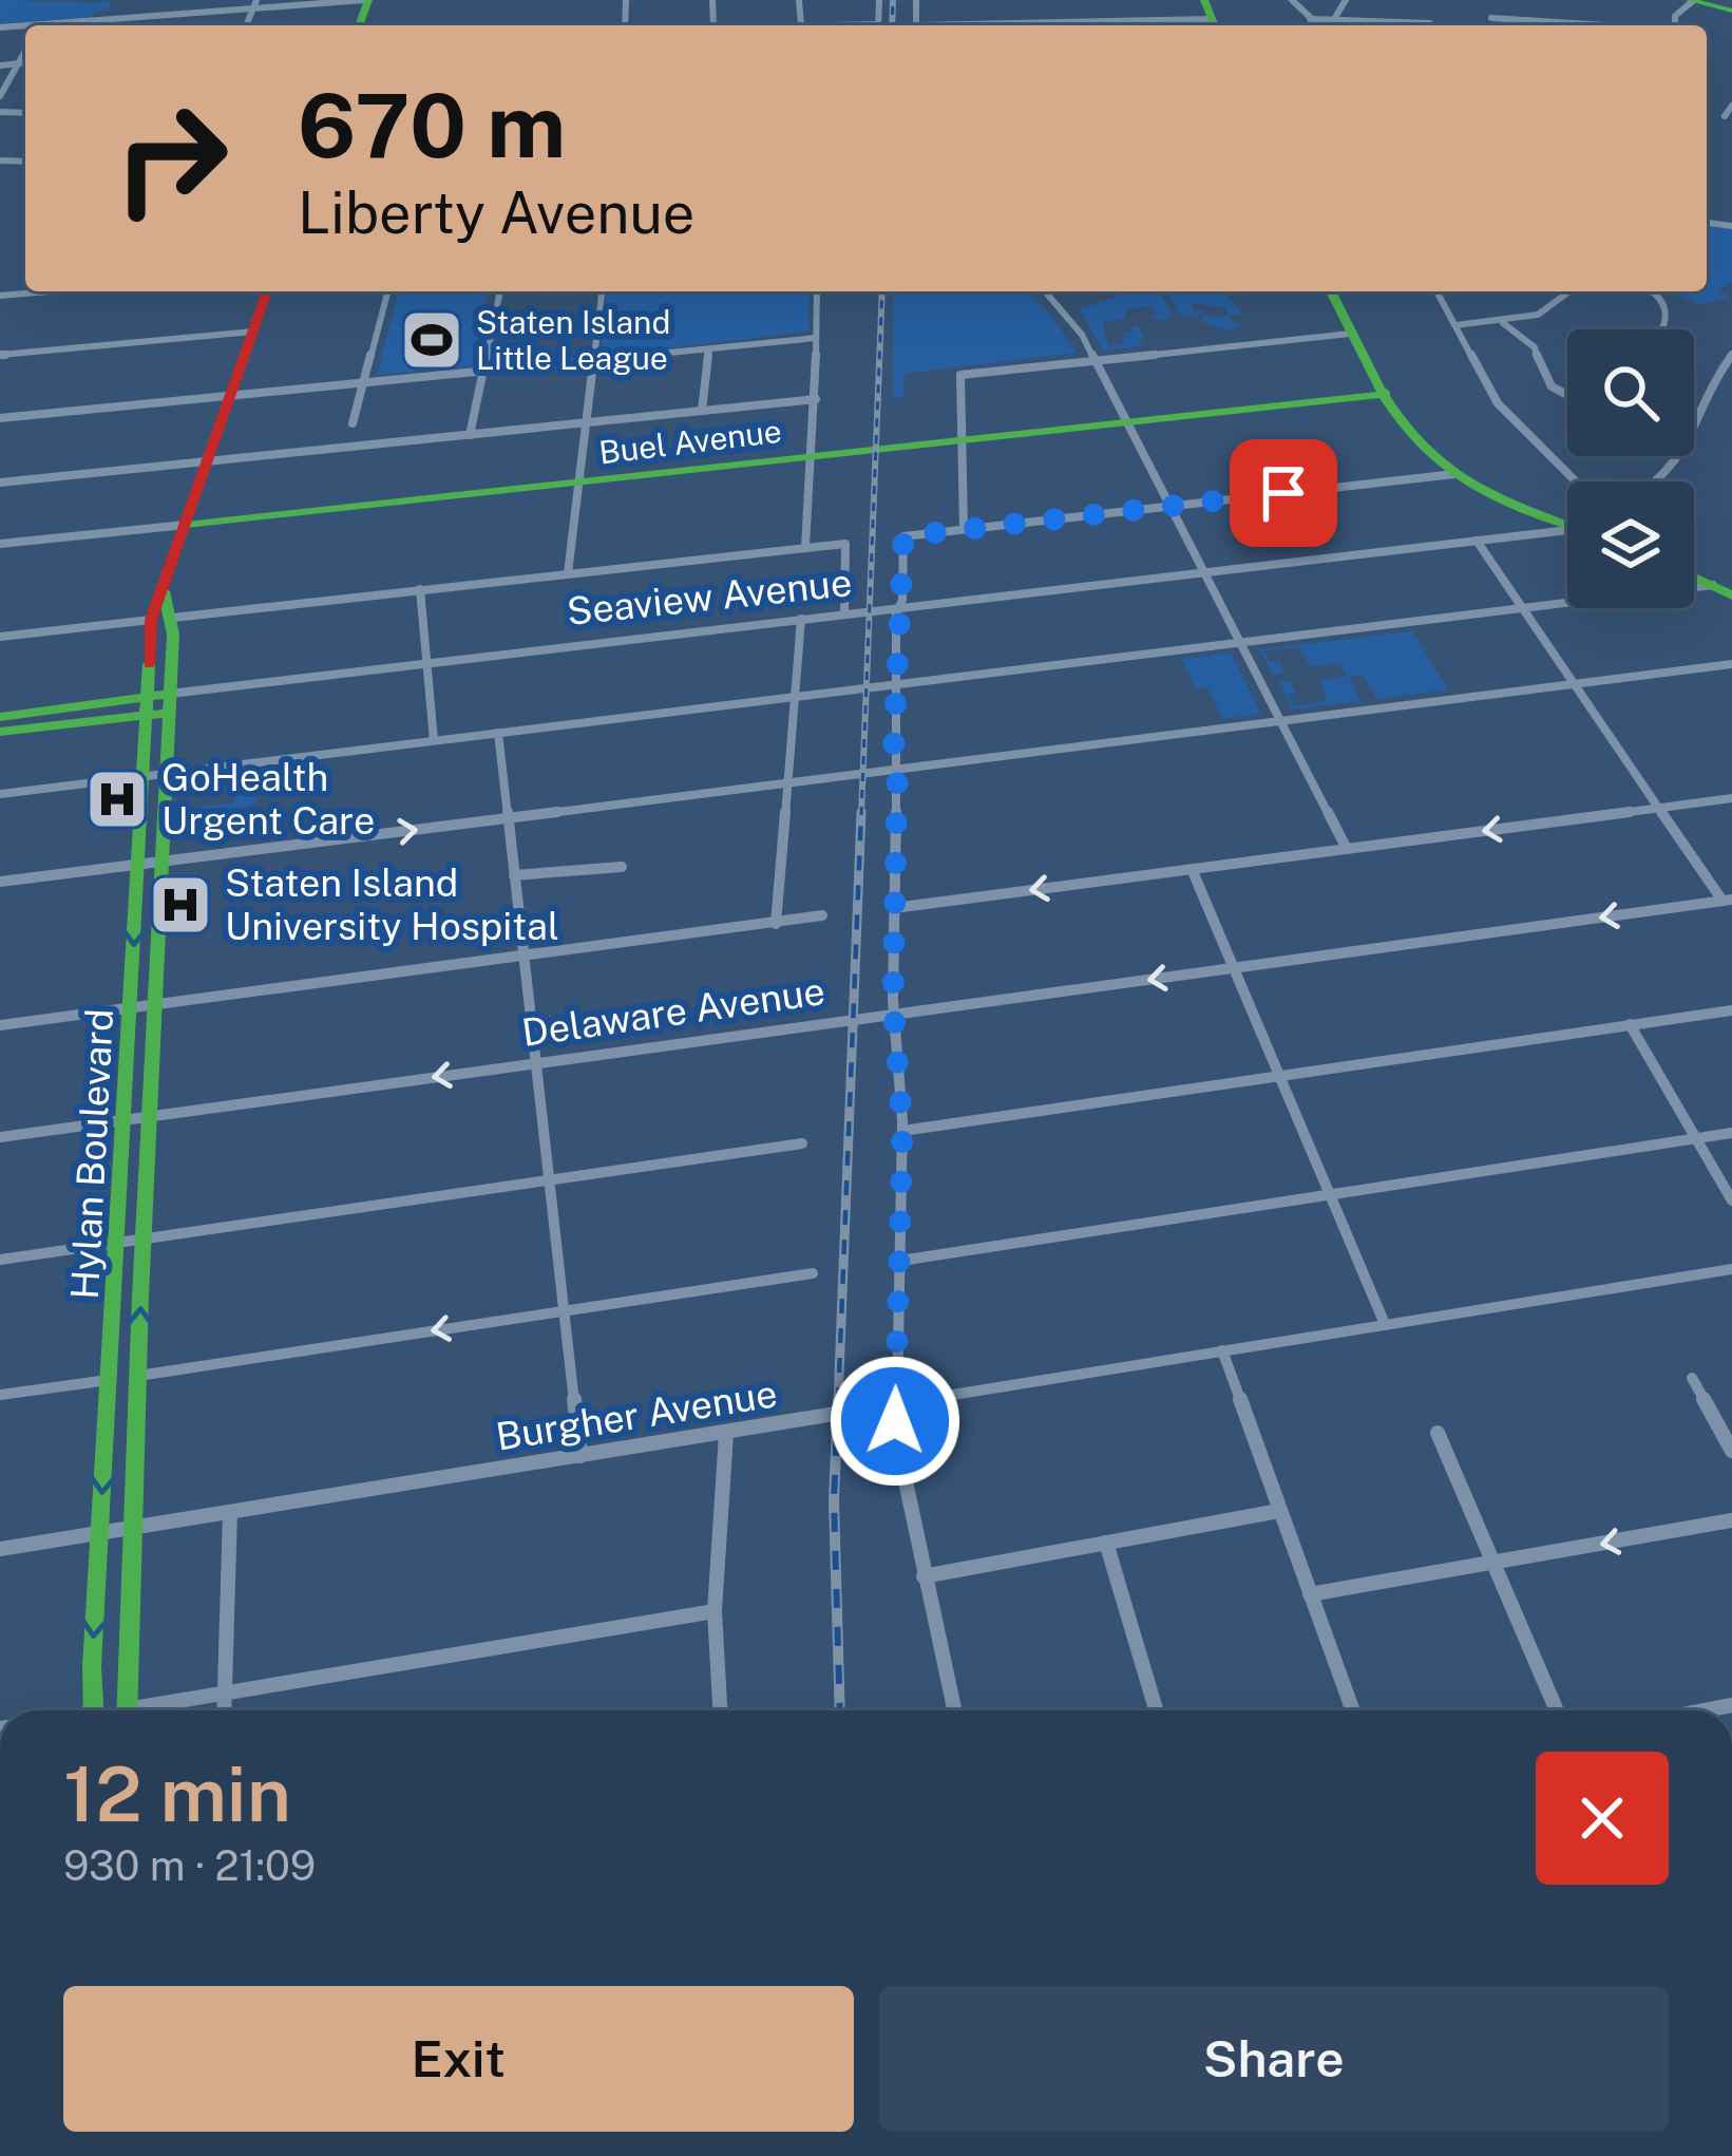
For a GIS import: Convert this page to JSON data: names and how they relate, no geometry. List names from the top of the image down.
{
  "streets": {
    "main road": ["Buel Avenue", "Seaview Avenue", "Hylan Boulevard"],
    "street": ["Delaware Avenue", "Burgher Avenue"]
  },
  "crossings": [
    ["Buel Avenue", "Hylan Boulevard"],
    ["Seaview Avenue", "Hylan Boulevard"],
    ["Delaware Avenue", "Hylan Boulevard"],
    ["Hylan Boulevard", "Burgher Avenue"]
  ],
  "one_way": ["Delaware Avenue"],
  "places": {
    "sports": ["Staten Island Little League"],
    "hospital": ["GoHealth Urgent Care", "Staten Island University Hospital"]
  },
  "page": {
    "turn": ["670 m", "Liberty Avenue"],
    "heading": ["12 min", "930 m · 21:09"],
    "buttons": ["Exit", "Share"]
  }
}
